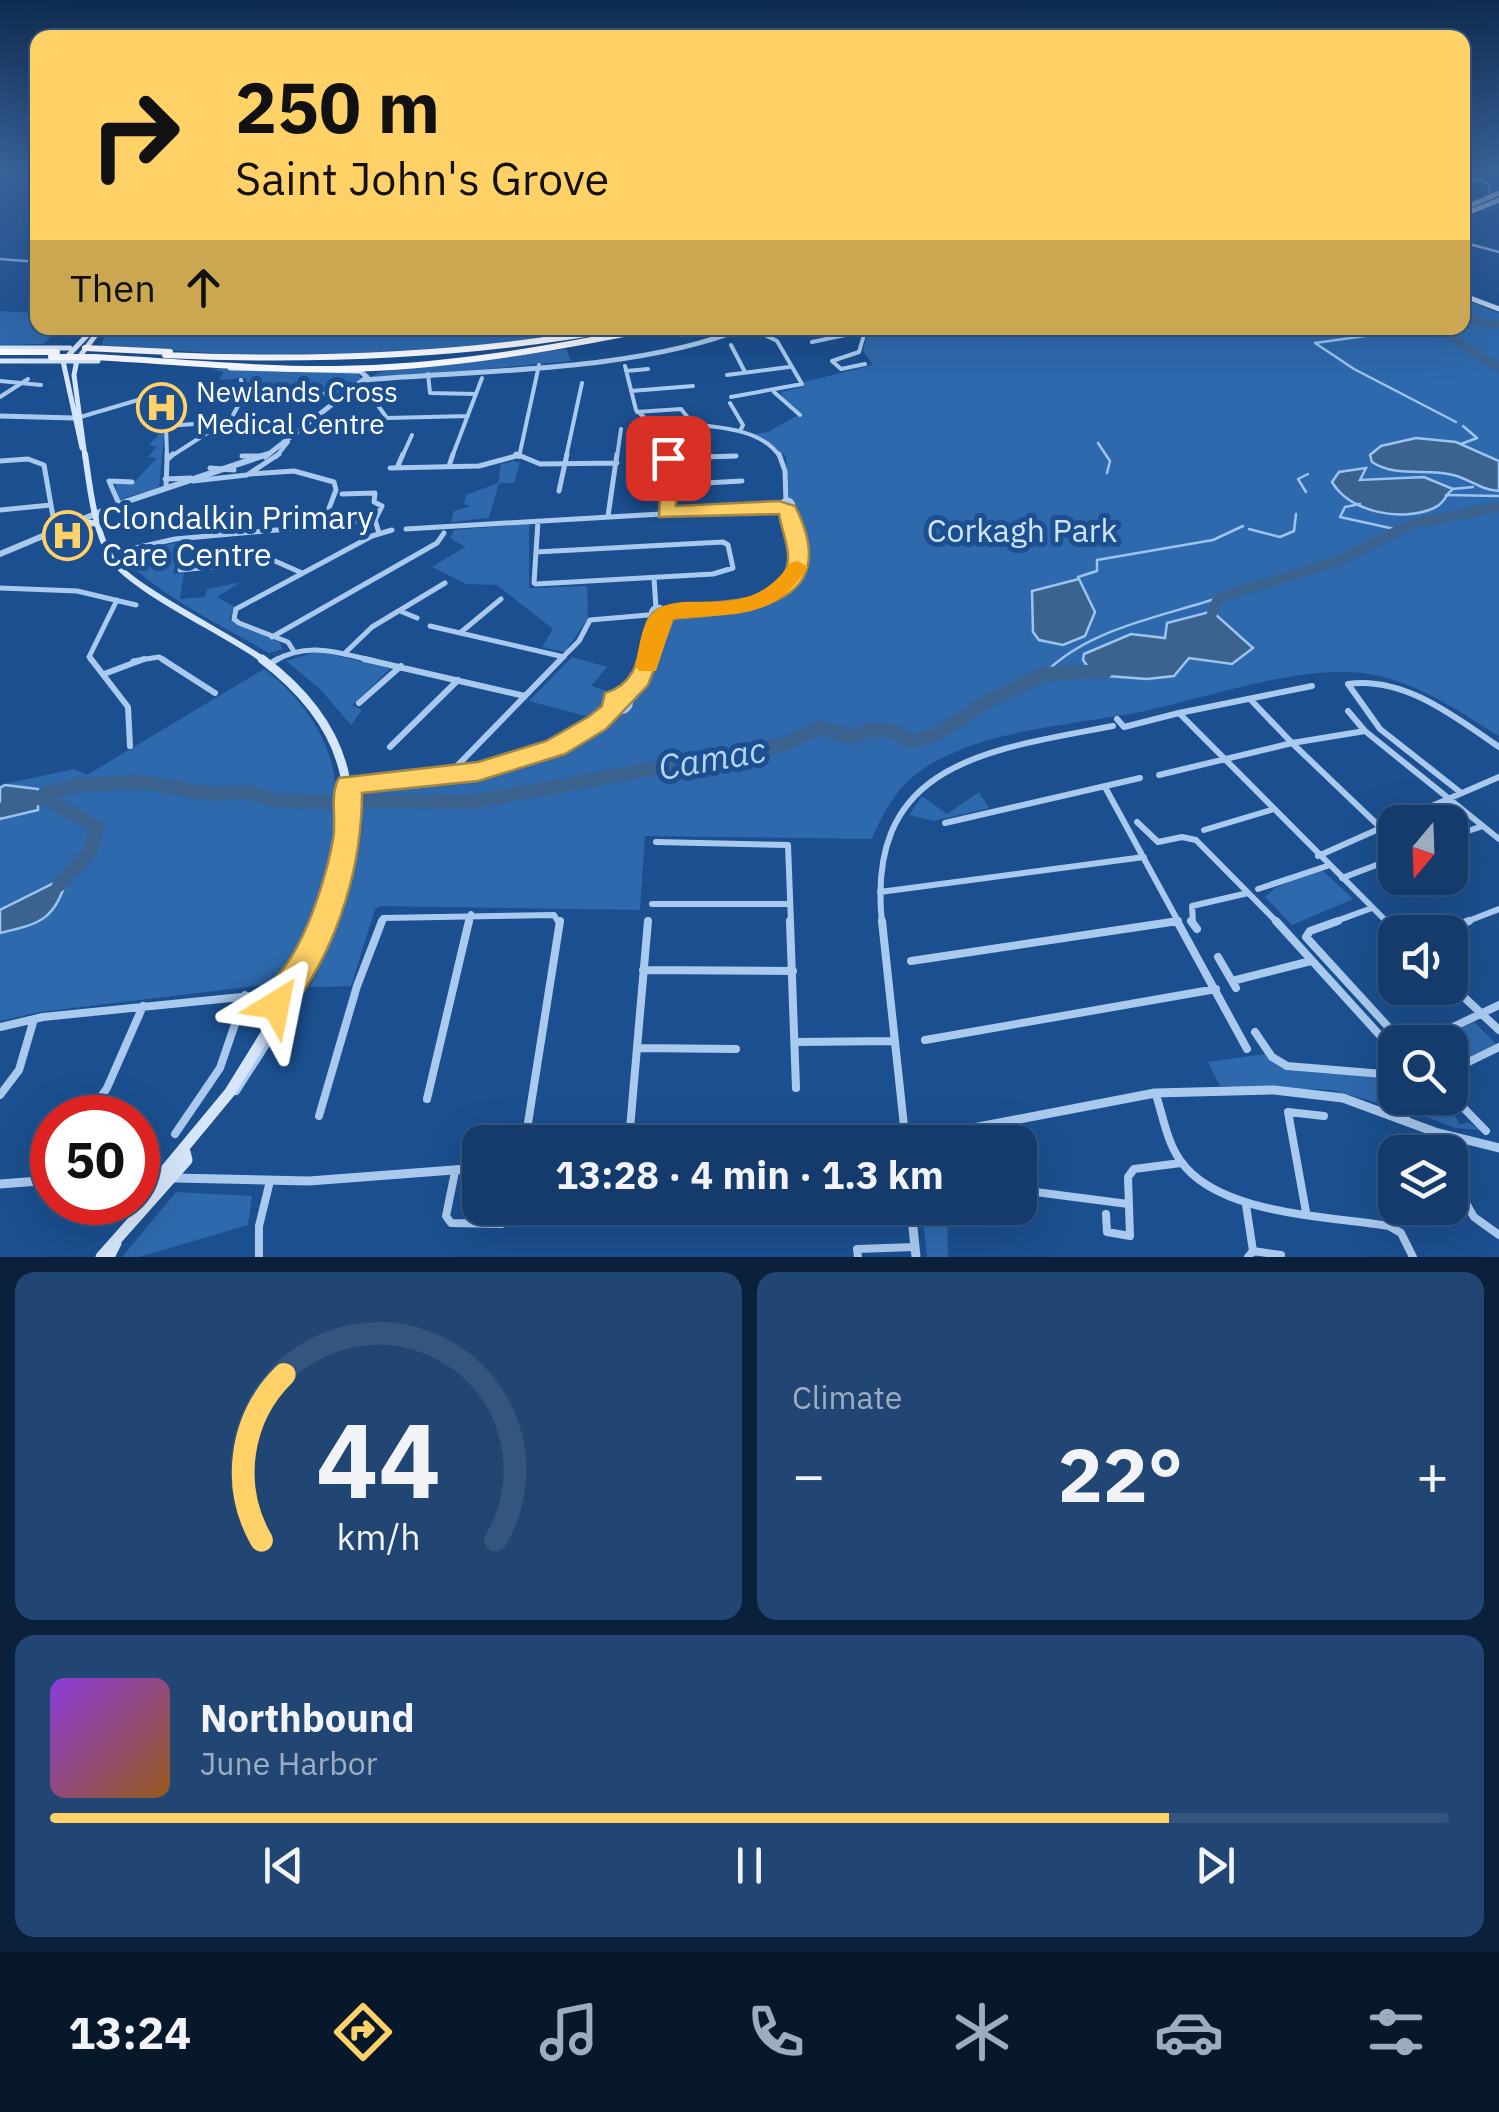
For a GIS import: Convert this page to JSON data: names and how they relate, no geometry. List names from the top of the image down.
{
  "water": ["Camac"],
  "parks": ["Corkagh Park"],
  "places": {
    "hospital": ["Newlands Cross Medical Centre", "Clondalkin Primary Care Centre"]
  },
  "north": "bottom",
  "page": {
    "turn": ["250 m", "Saint John's Grove"],
    "then": "Then",
    "limit": "50",
    "trip": "13:28 · 4 min · 1.3 km",
    "tile": "Climate",
    "heat": ["−", "22°", "+"],
    "song": ["Northbound", "June Harbor"],
    "tabs": "13:24",
    "gauge": ["44", "km/h"]
  }
}
